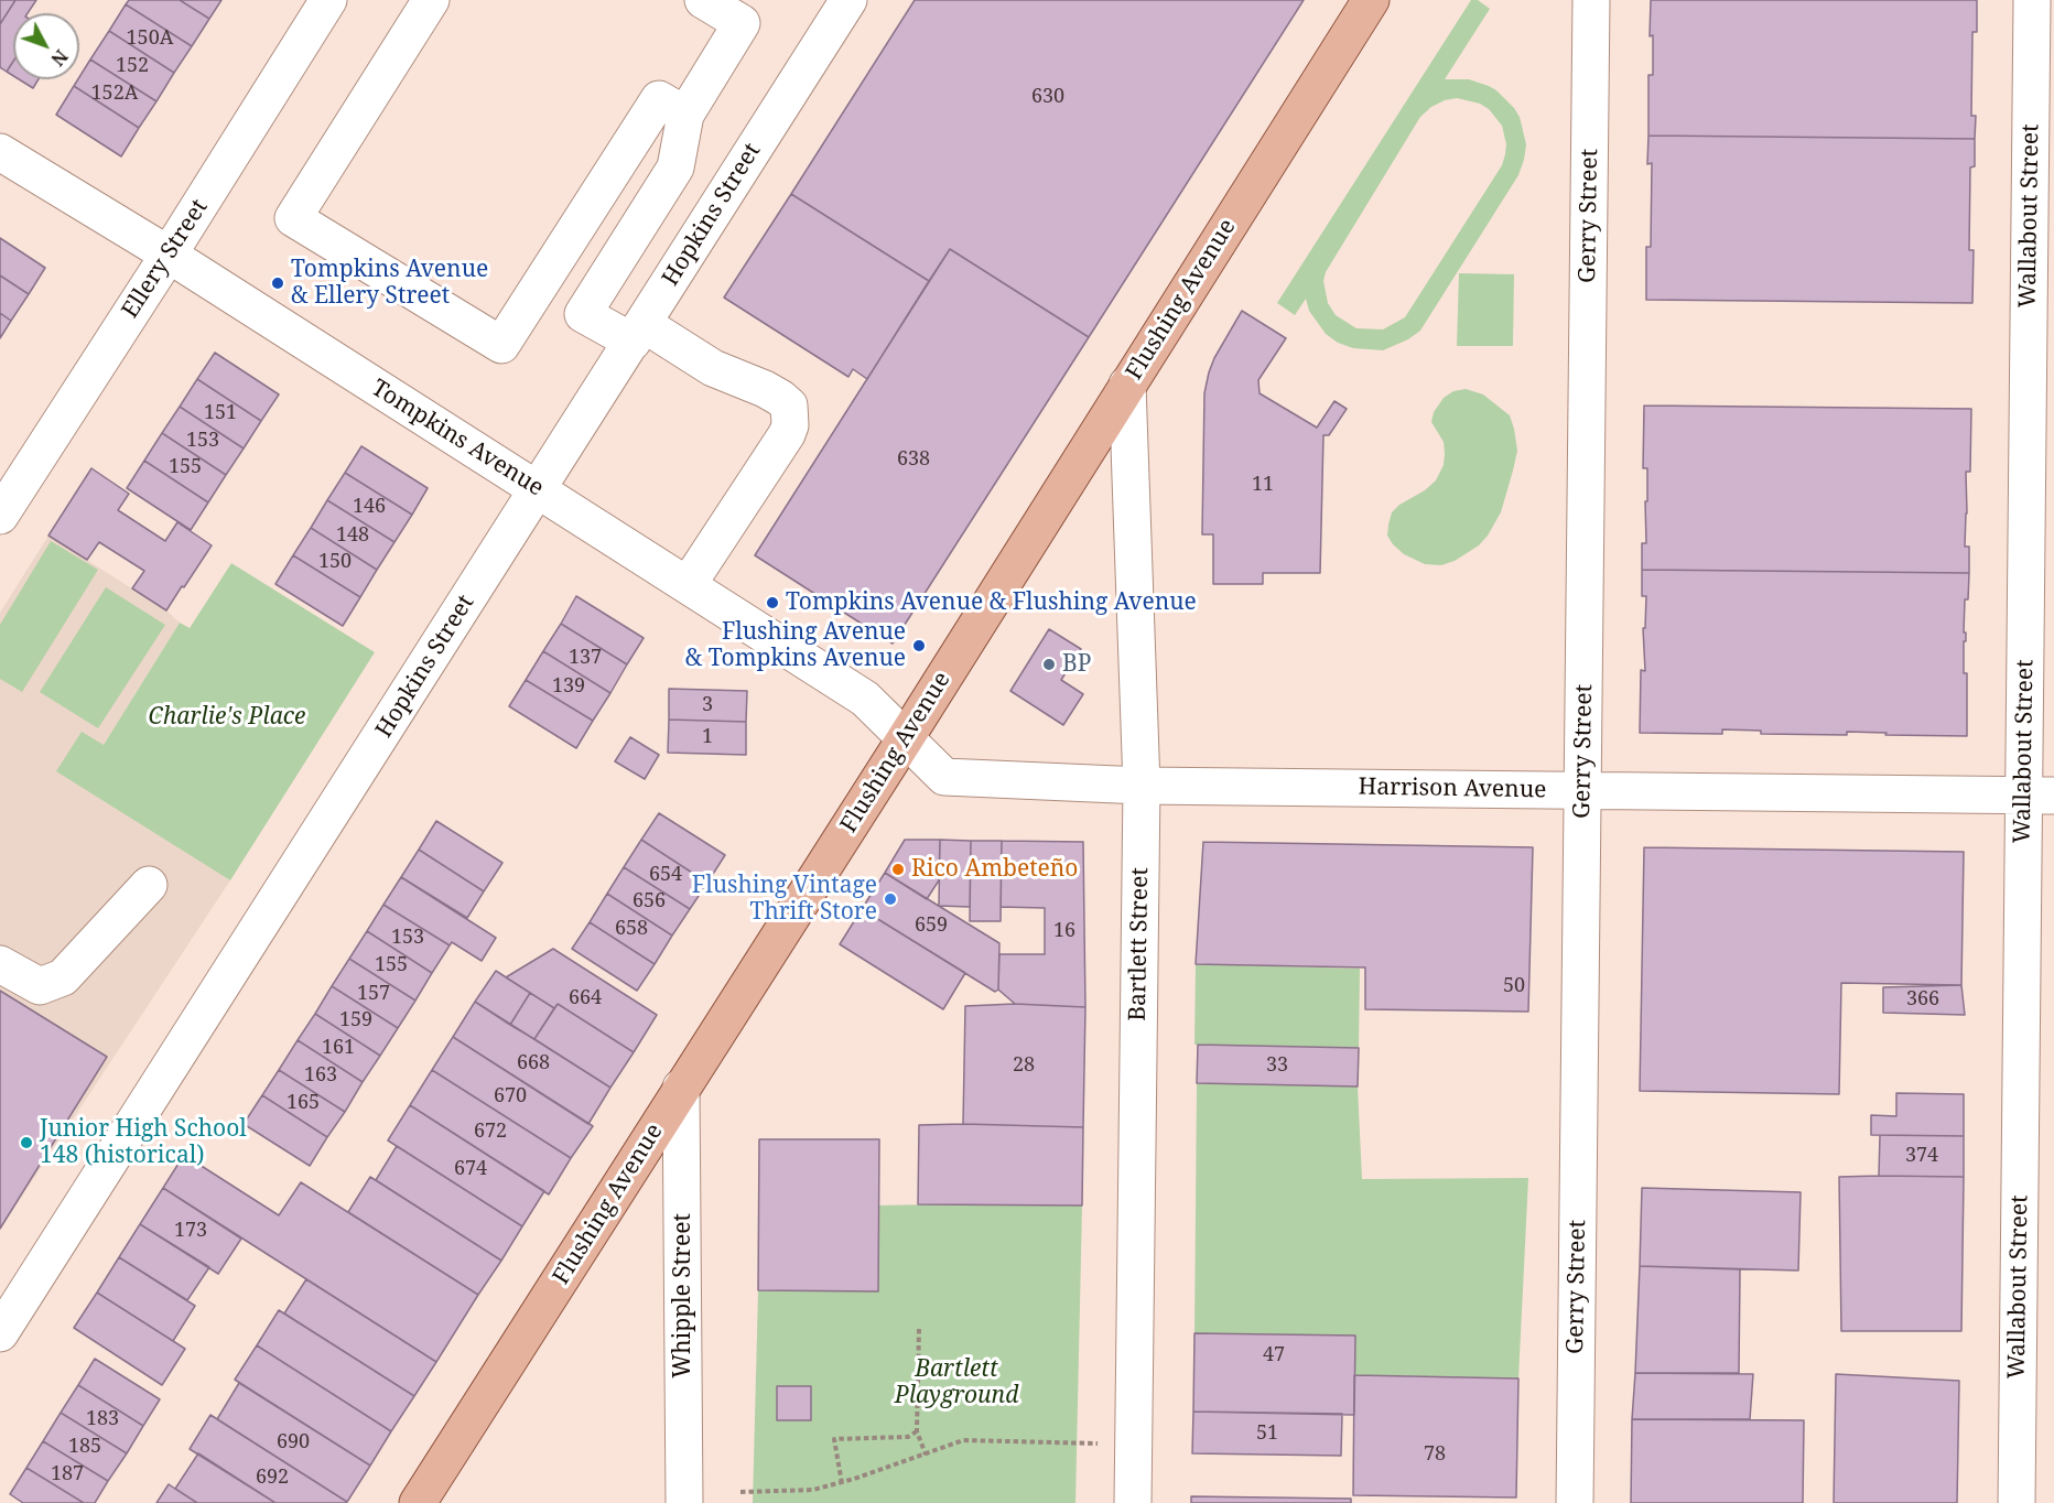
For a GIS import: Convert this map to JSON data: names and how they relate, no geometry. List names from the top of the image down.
{
  "streets": {
    "main road": ["Flushing Avenue"],
    "street": [
      "Hopkins Street",
      "Gerry Street",
      "Wallabout Street",
      "Ellery Street",
      "Tompkins Avenue",
      "Harrison Avenue",
      "Bartlett Street",
      "Whipple Street"
    ]
  },
  "crossings": [
    ["Hopkins Street", "Tompkins Avenue"],
    ["Gerry Street", "Harrison Avenue"],
    ["Wallabout Street", "Harrison Avenue"],
    ["Ellery Street", "Tompkins Avenue"],
    ["Flushing Avenue", "Tompkins Avenue"],
    ["Flushing Avenue", "Harrison Avenue"],
    ["Flushing Avenue", "Bartlett Street"],
    ["Flushing Avenue", "Whipple Street"],
    ["Tompkins Avenue", "Harrison Avenue"],
    ["Harrison Avenue", "Bartlett Street"]
  ],
  "parks": ["Charlie's Place", "Bartlett Playground"],
  "places": [
    "Tompkins Avenue & Ellery Street",
    "Tompkins Avenue & Flushing Avenue",
    "Flushing Avenue & Tompkins Avenue",
    "BP",
    "Rico Ambeteño",
    "Flushing Vintage Thrift Store",
    "Junior High School 148 (historical)"
  ],
  "house_numbers": [
    "150A",
    "152",
    "152A",
    "630",
    "151",
    "153",
    "638",
    "155",
    "11",
    "146",
    "148",
    "150",
    "137",
    "139",
    "3",
    "1",
    "654",
    "656",
    "659",
    "658",
    "16",
    "153",
    "155",
    "50",
    "157",
    "664",
    "366",
    "159",
    "161",
    "668",
    "28",
    "33",
    "163",
    "670",
    "165",
    "672",
    "374",
    "674",
    "173",
    "47",
    "183",
    "51",
    "690",
    "185",
    "78",
    "187",
    "692"
  ],
  "north": "bottom right"
}
